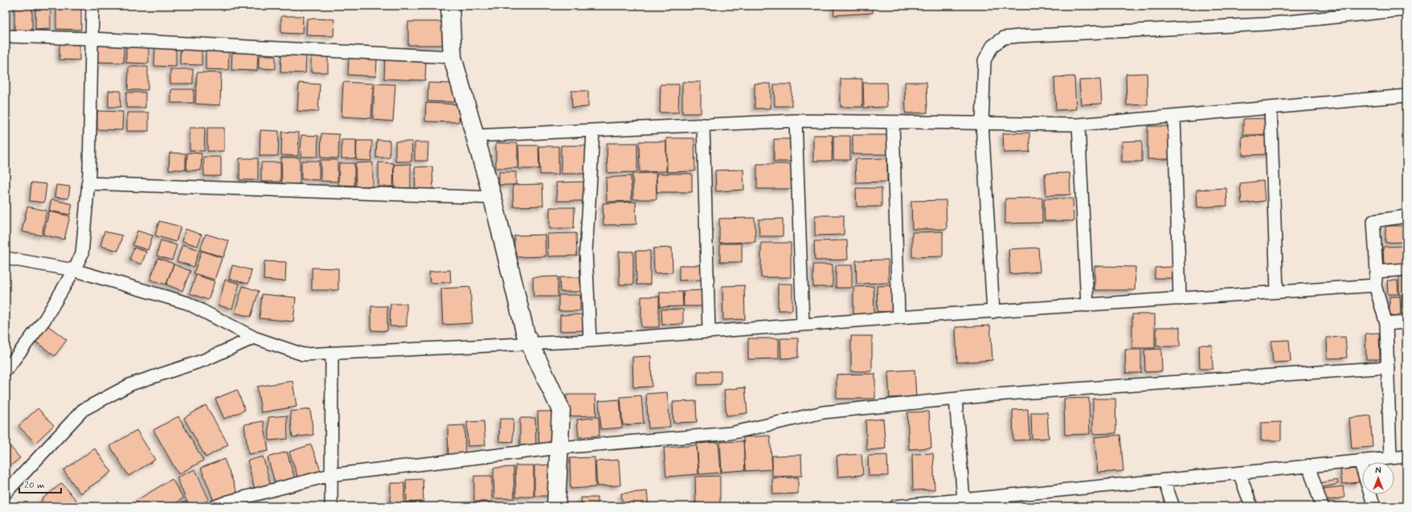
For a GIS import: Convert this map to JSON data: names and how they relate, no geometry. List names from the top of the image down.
{
  "scale_bar": "20 m",
  "north": "top"
}
